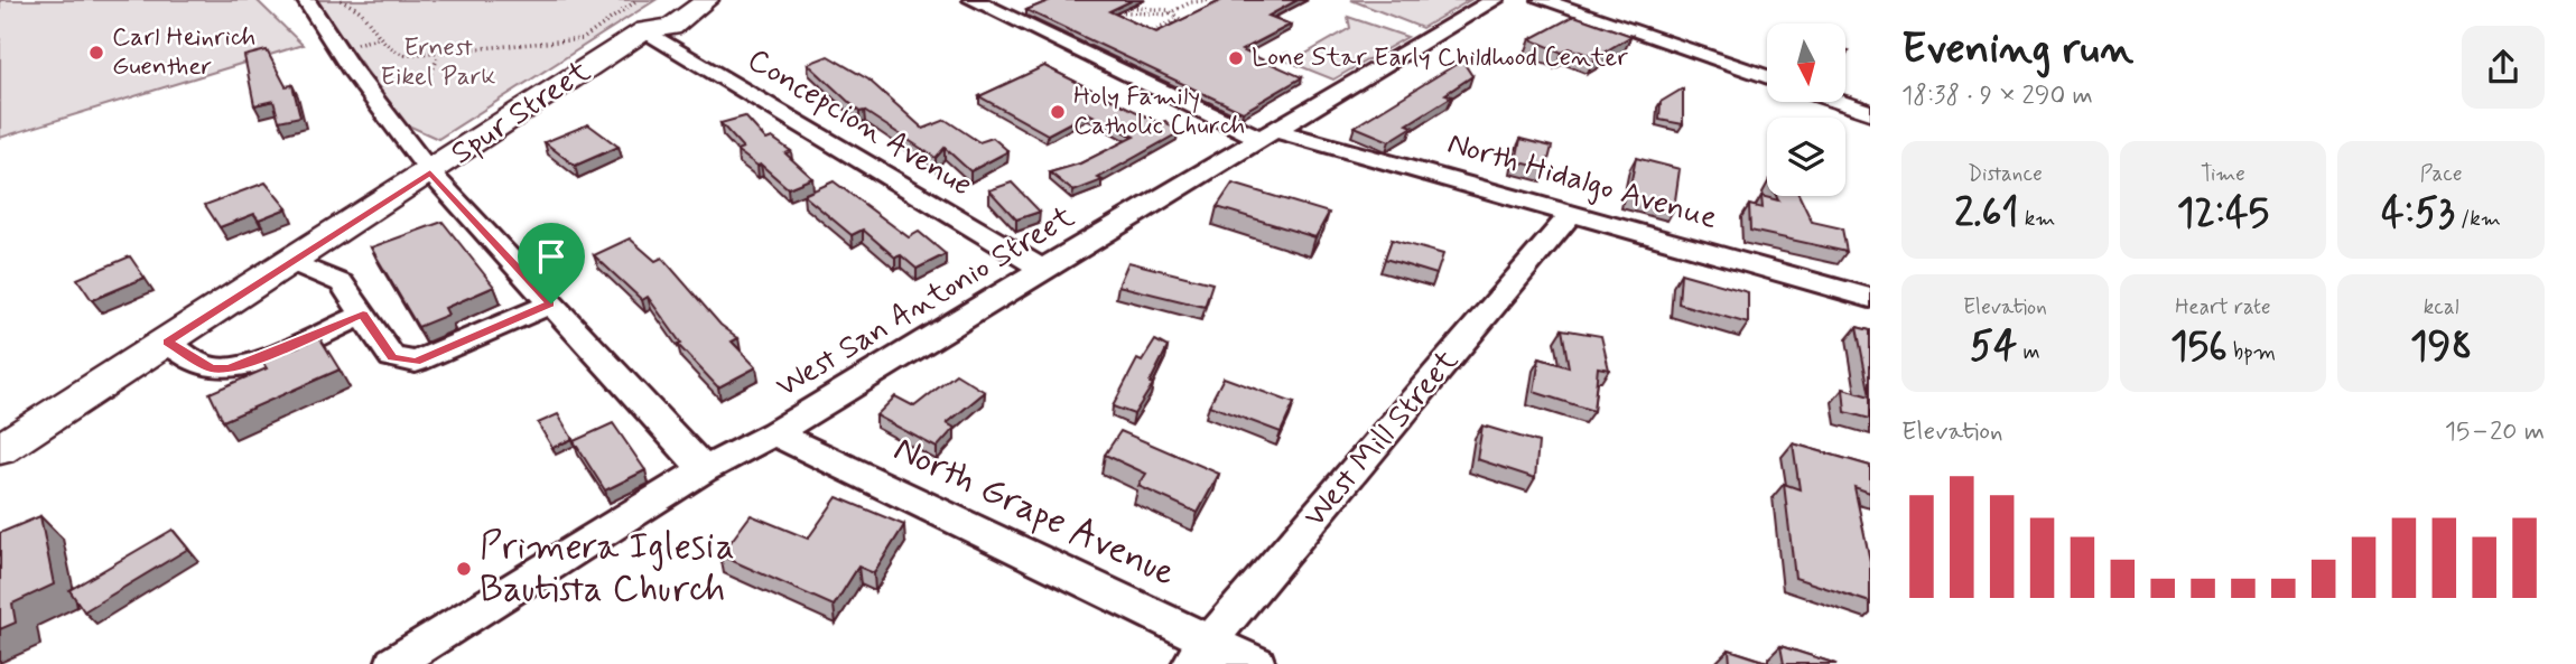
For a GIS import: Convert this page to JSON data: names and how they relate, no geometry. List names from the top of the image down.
{
  "streets": {
    "main road": ["Spur Street"],
    "street": [
      "Concepcion Avenue",
      "North Hidalgo Avenue",
      "West San Antonio Street",
      "West Mill Street",
      "North Grape Avenue"
    ]
  },
  "crossings": [
    ["Spur Street", "Concepcion Avenue"],
    ["Concepcion Avenue", "West San Antonio Street"],
    ["North Hidalgo Avenue", "West San Antonio Street"],
    ["North Hidalgo Avenue", "West Mill Street"],
    ["West San Antonio Street", "North Grape Avenue"],
    ["West Mill Street", "North Grape Avenue"]
  ],
  "parks": ["Ernest Eikel Park"],
  "places": [
    "Carl Heinrich Guenther",
    "Lone Star Early Childhood Center",
    "Holy Family Catholic Church",
    "Primera Iglesia Bautista Church"
  ],
  "north": "bottom",
  "page": {
    "heading": ["Evening run", "18:38 · 9 × 290 m"],
    "stats": [
      ["Distance", "2.61 km"],
      ["Time", "12:45"],
      ["Pace", "4:53 /km"],
      ["Elevation", "54 m"],
      ["Heart rate", "156 bpm"],
      ["kcal", "198"]
    ],
    "chart": ["Elevation", "15–20 m"]
  }
}
